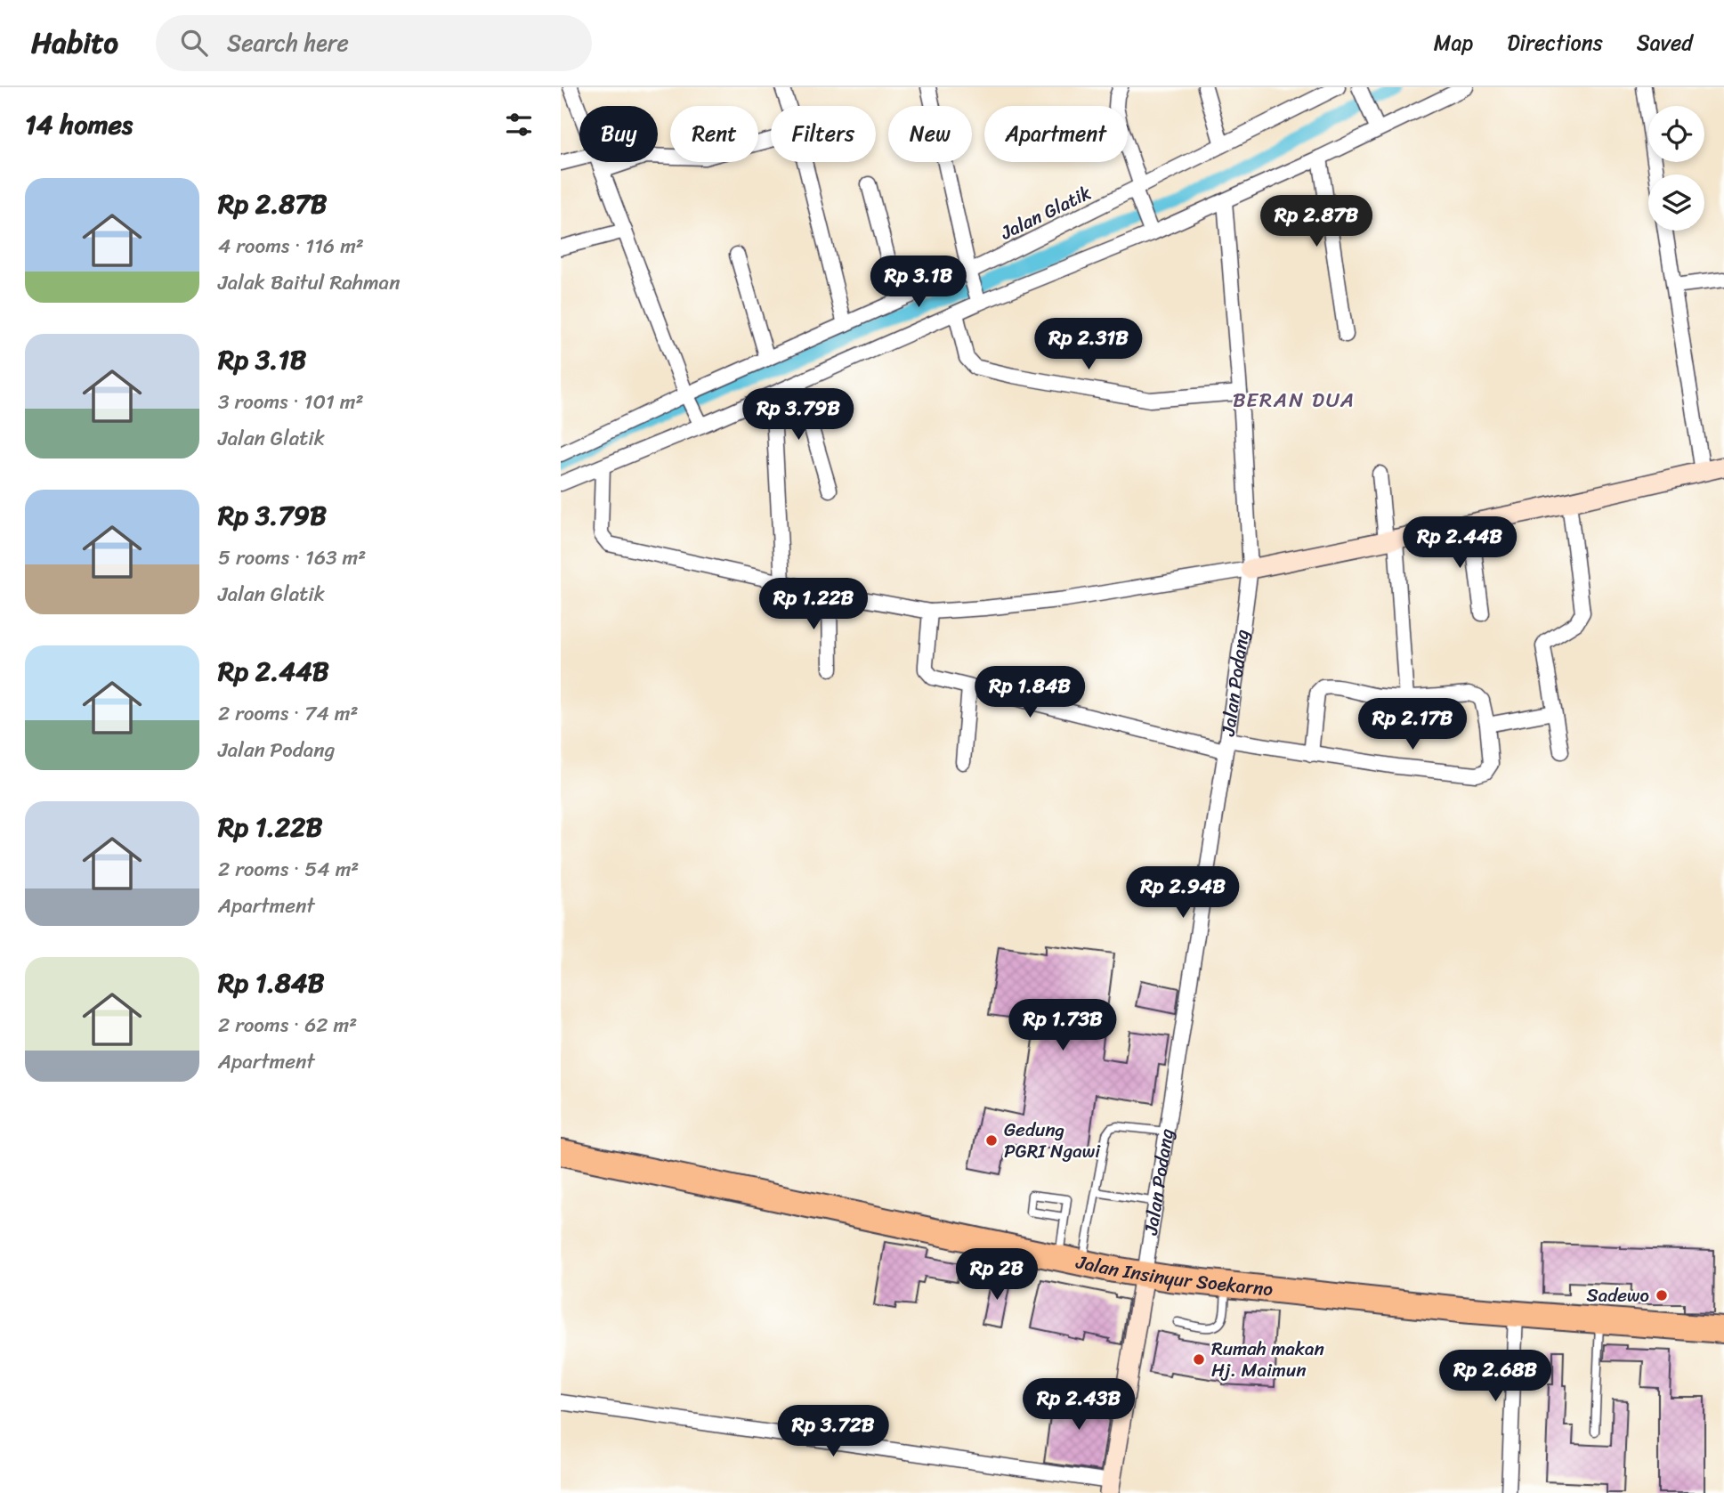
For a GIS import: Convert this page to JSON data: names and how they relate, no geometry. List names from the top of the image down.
{
  "streets": {
    "highway": ["Jalan Insinyur Soekarno"],
    "street": ["Jalan Glatik", "Jalan Podang"]
  },
  "crossings": [
    ["Jalan Podang", "Jalan Insinyur Soekarno"]
  ],
  "districts": ["BERAN DUA"],
  "places": ["Gedung PGRI Ngawi", "Sadewo", "Rumah makan Hj. Maimun"],
  "page": {
    "header": "Habito",
    "search": "Search here",
    "nav": ["Map", "Directions", "Saved"],
    "heading": "14 homes",
    "chip": [
      "Buy",
      "Rent",
      "Filters",
      "New",
      "Apartment"
    ],
    "list": [
      {
        "name": "Rp 2.87B",
        "note": "4 rooms · 116 m² · Jalak Baitul Rahman"
      },
      {
        "name": "Rp 3.1B",
        "note": "3 rooms · 101 m² · Jalan Glatik"
      },
      {
        "name": "Rp 3.79B",
        "note": "5 rooms · 163 m² · Jalan Glatik"
      },
      {
        "name": "Rp 2.44B",
        "note": "2 rooms · 74 m² · Jalan Podang"
      },
      {
        "name": "Rp 1.22B",
        "note": "2 rooms · 54 m² · Apartment"
      },
      {
        "name": "Rp 1.84B",
        "note": "2 rooms · 62 m² · Apartment"
      }
    ],
    "price": [
      "Rp 2.87B",
      "Rp 3.1B",
      "Rp 2.31B",
      "Rp 3.79B",
      "Rp 2.44B",
      "Rp 1.22B",
      "Rp 1.84B",
      "Rp 2.17B",
      "Rp 2.94B",
      "Rp 1.73B",
      "Rp 2B",
      "Rp 2.68B",
      "Rp 2.43B",
      "Rp 3.72B"
    ]
  }
}
